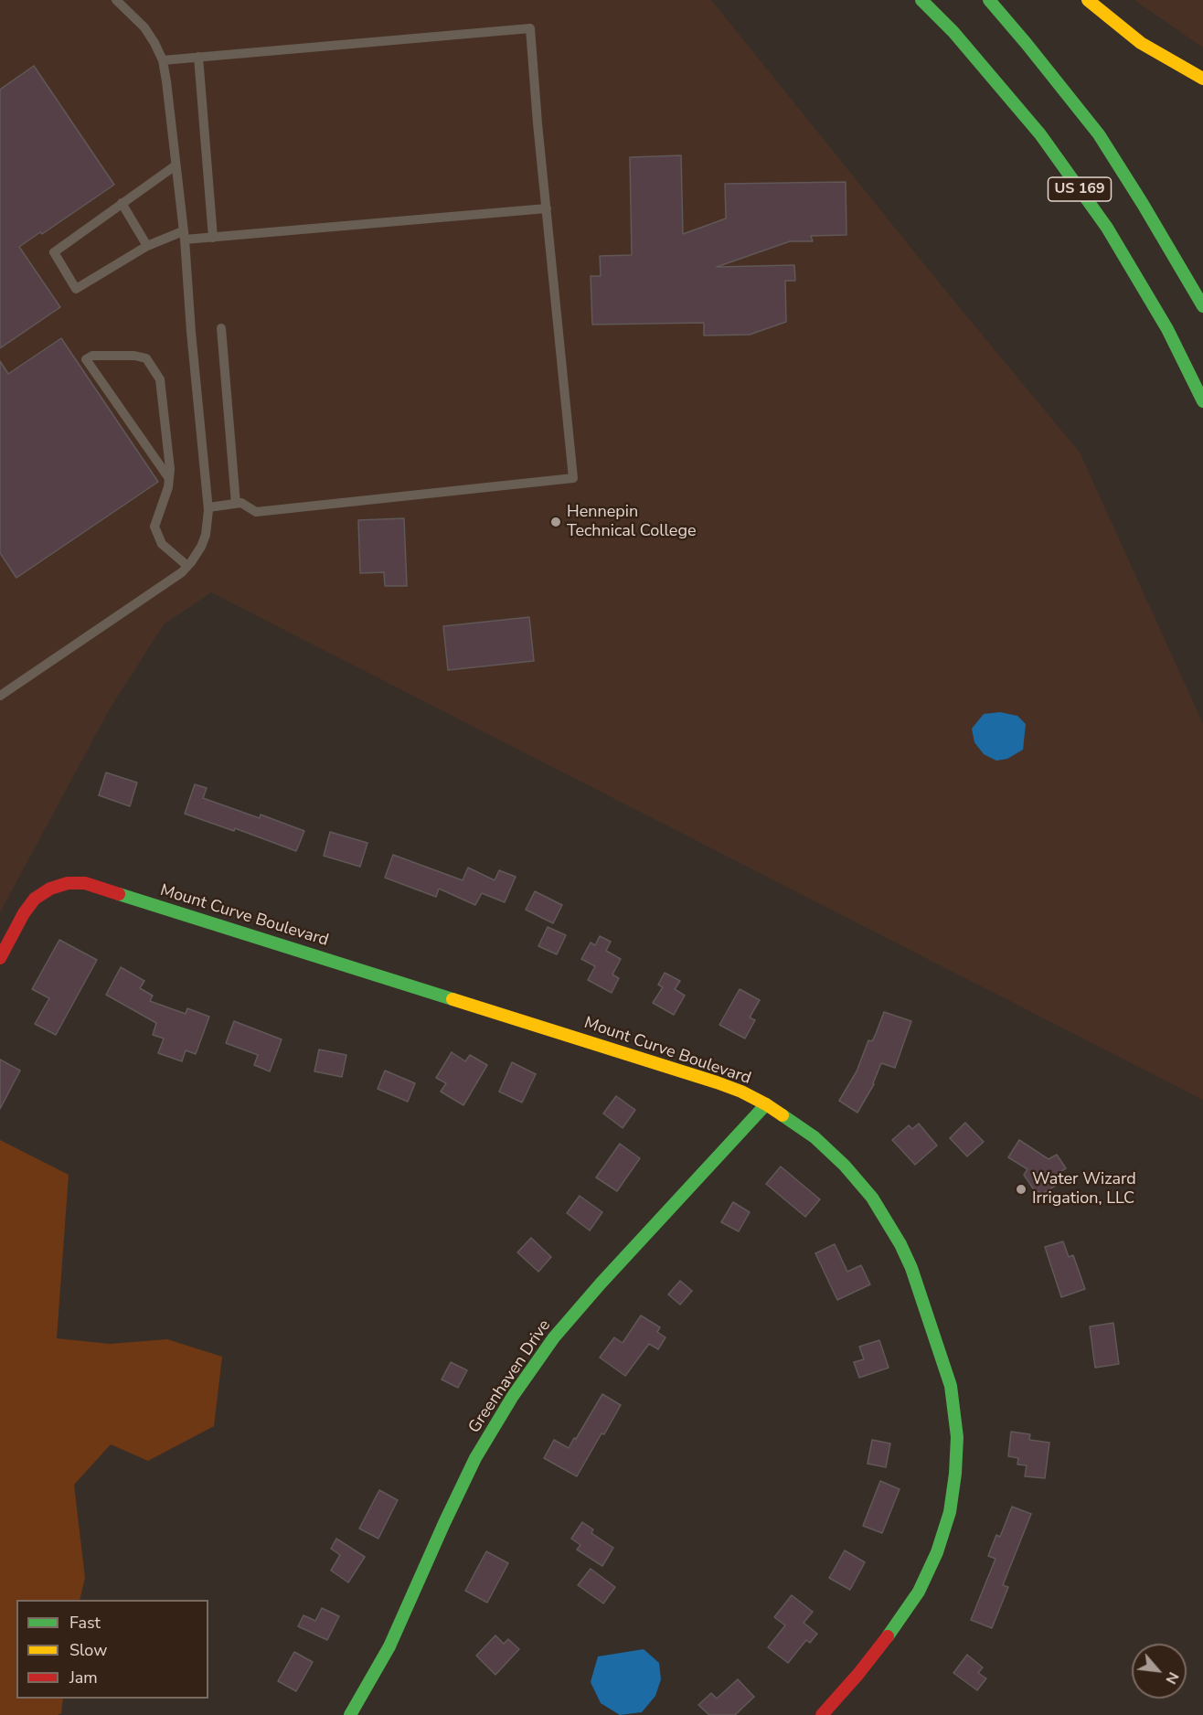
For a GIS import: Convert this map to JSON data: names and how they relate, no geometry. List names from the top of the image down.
{
  "streets": {
    "main road": ["US 169", "Mount Curve Boulevard", "Greenhaven Drive"]
  },
  "crossings": [
    ["Mount Curve Boulevard", "Greenhaven Drive"]
  ],
  "places": ["Hennepin Technical College", "Water Wizard Irrigation, LLC"],
  "legend": ["Fast", "Slow", "Jam"],
  "north": "bottom right"
}
